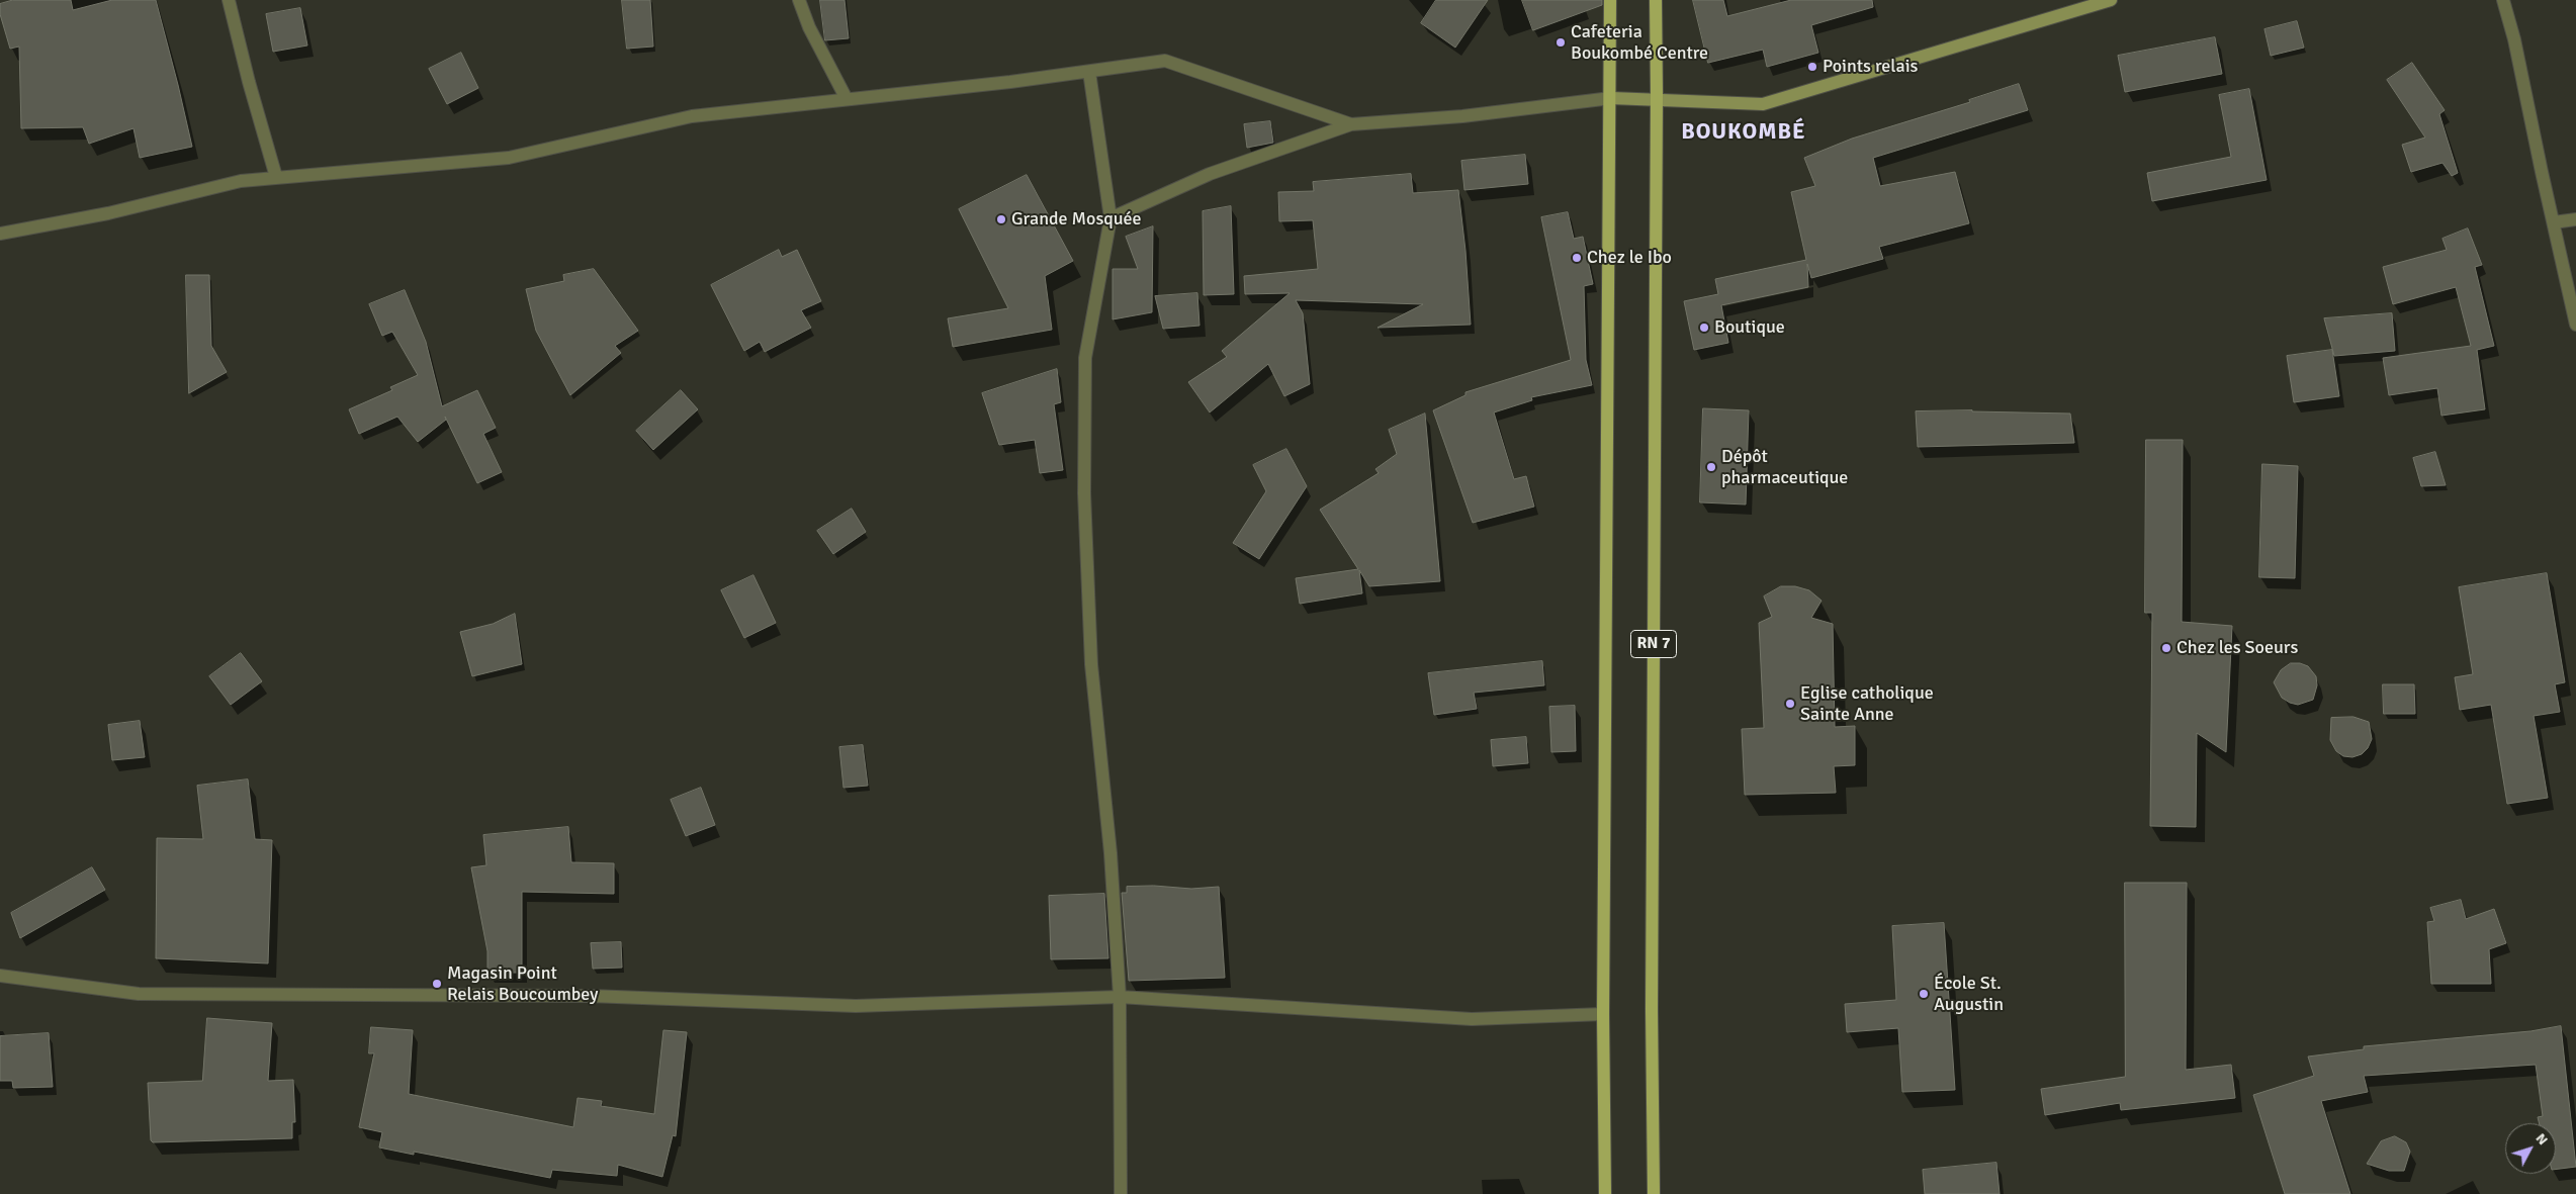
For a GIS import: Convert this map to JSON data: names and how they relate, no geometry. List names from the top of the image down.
{
  "streets": {
    "main road": ["RN 7"]
  },
  "districts": ["BOUKOMBÉ"],
  "places": [
    "Cafeteria Boukombé Centre",
    "Points relais",
    "Grande Mosquée",
    "Chez le Ibo",
    "Boutique",
    "Dépôt pharmaceutique",
    "Chez les Soeurs",
    "Eglise catholique Sainte Anne",
    "Magasin Point Relais Boucoumbey",
    "École St. Augustin"
  ],
  "north": "top right"
}
